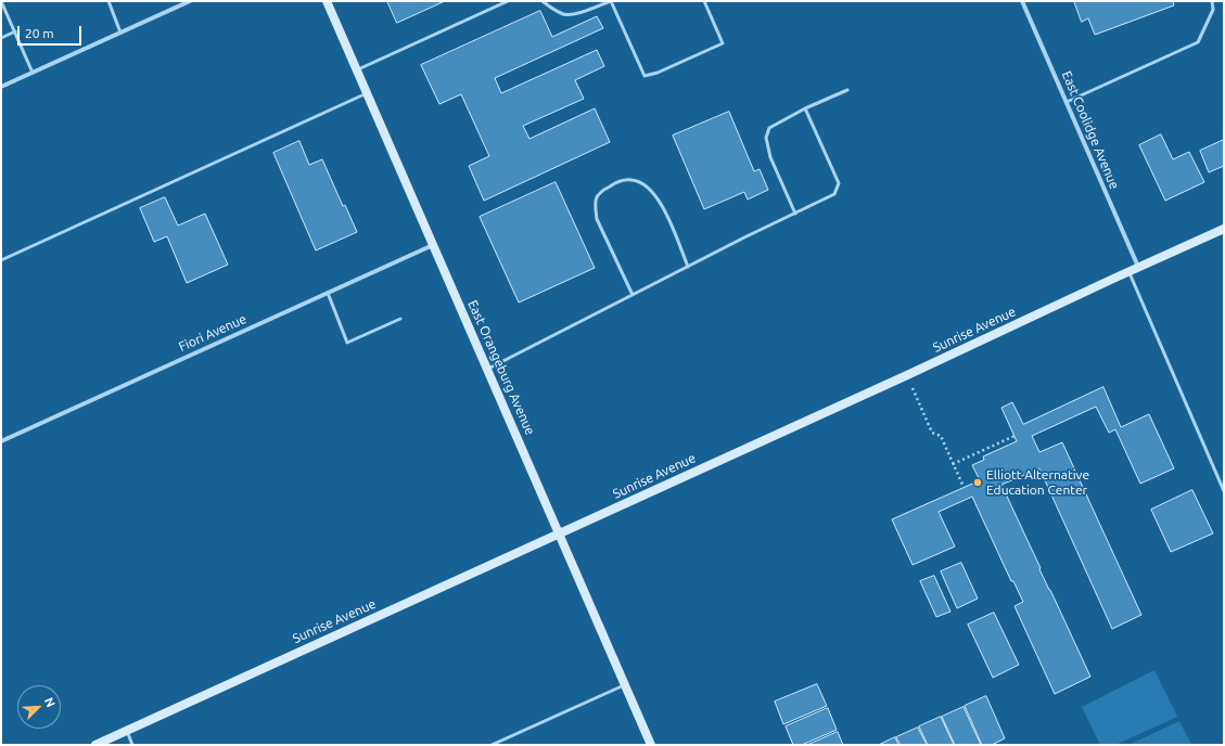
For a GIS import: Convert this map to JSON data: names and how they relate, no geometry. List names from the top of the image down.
{
  "streets": {
    "street": [
      "East Coolidge Avenue",
      "Sunrise Avenue",
      "Fiori Avenue",
      "East Orangeburg Avenue"
    ]
  },
  "crossings": [
    ["East Coolidge Avenue", "Sunrise Avenue"],
    ["Sunrise Avenue", "East Orangeburg Avenue"],
    ["Fiori Avenue", "East Orangeburg Avenue"]
  ],
  "places": ["Elliott Alternative Education Center"],
  "scale_bar": "20 m",
  "north": "top right"
}
